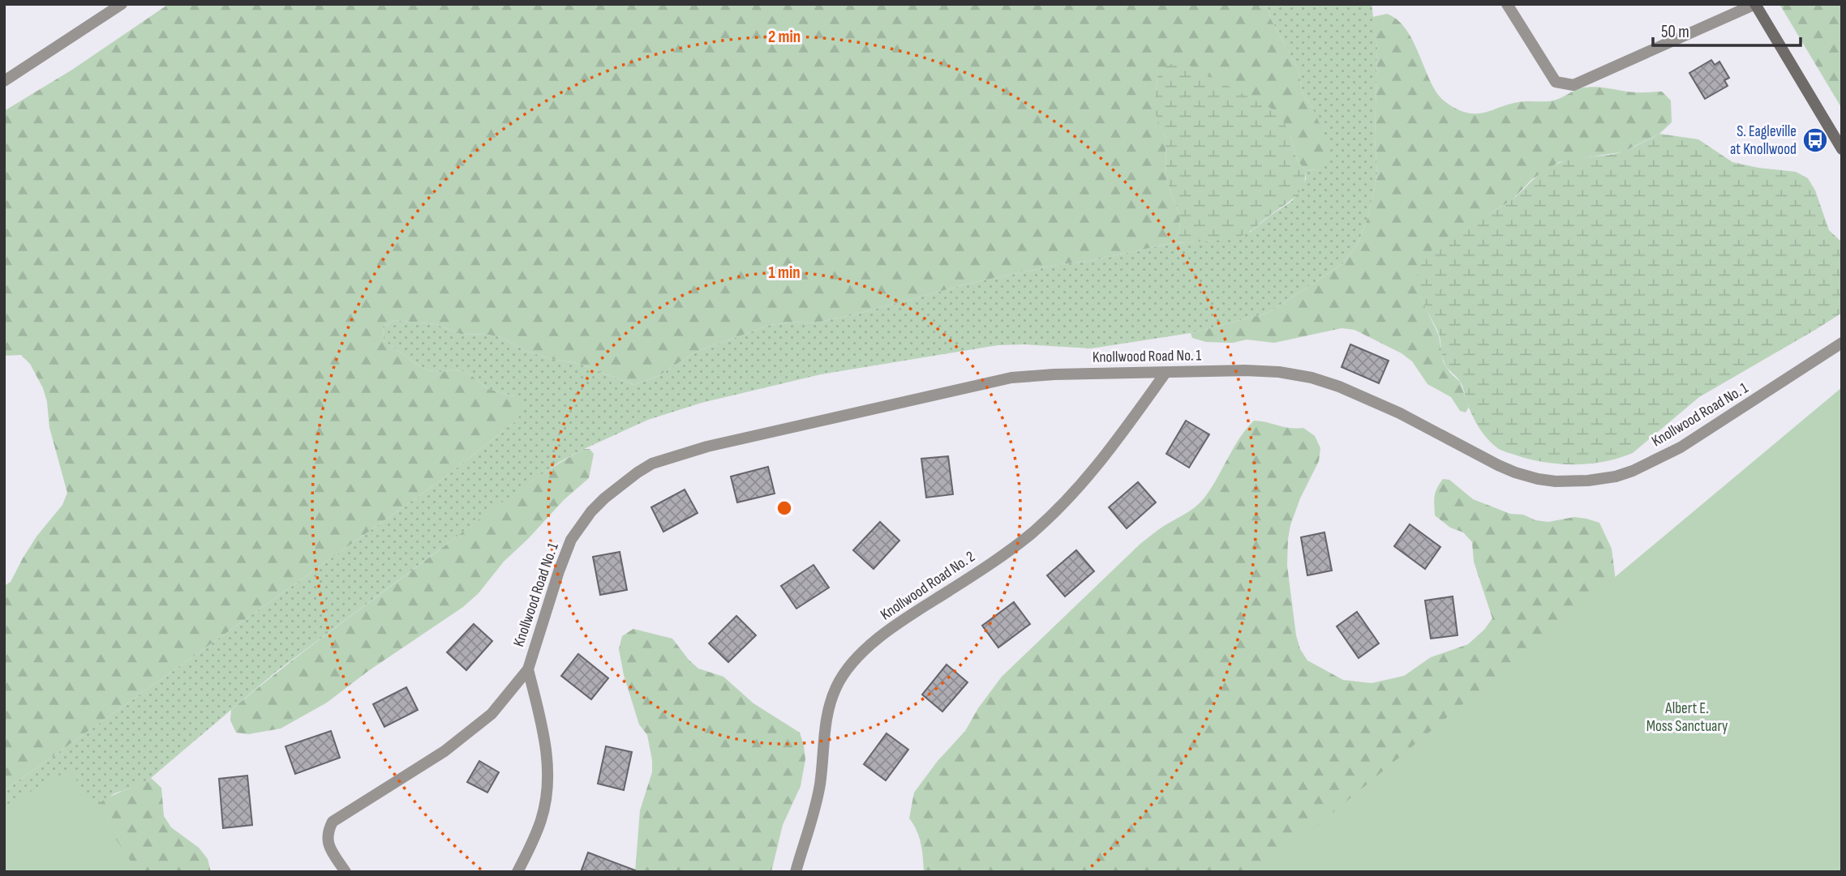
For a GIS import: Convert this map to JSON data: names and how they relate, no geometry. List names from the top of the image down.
{
  "streets": {
    "street": ["Knollwood Road No. 1", "Knollwood Road No. 2"]
  },
  "crossings": [
    ["Knollwood Road No. 1", "Knollwood Road No. 2"]
  ],
  "parks": ["Albert E. Moss Sanctuary"],
  "places": {
    "bus stop": ["S. Eagleville at Knollwood"]
  },
  "scale_bar": "50 m",
  "rings": ["2 min", "1 min"]
}
